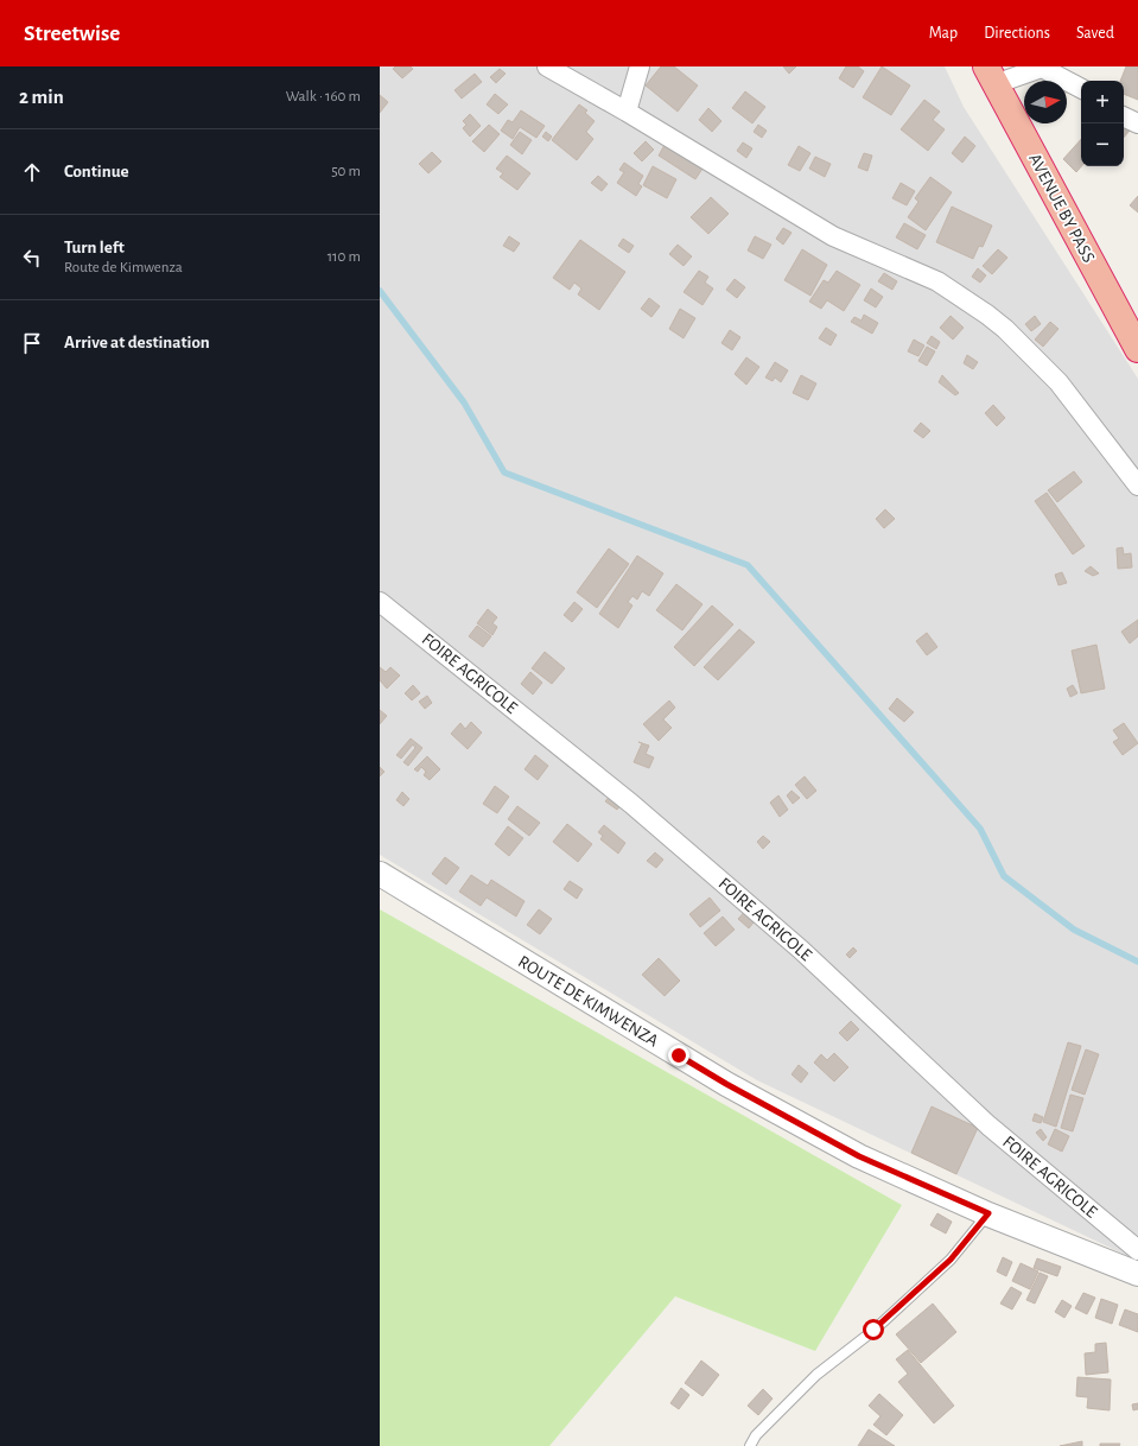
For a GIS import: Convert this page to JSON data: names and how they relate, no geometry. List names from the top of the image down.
{
  "streets": {
    "highway": ["AVENUE BY PASS"],
    "street": ["FOIRE AGRICOLE", "ROUTE DE KIMWENZA"]
  },
  "north": "right",
  "page": {
    "header": "Streetwise",
    "nav": ["Map", "Directions", "Saved"],
    "heading": ["2 min", "Walk · 160 m"],
    "map_buttons": ["+", "−"],
    "list": [
      ["Continue", "50 m"],
      ["Turn left", "Route de Kimwenza", "110 m"],
      "Arrive at destination"
    ]
  }
}
